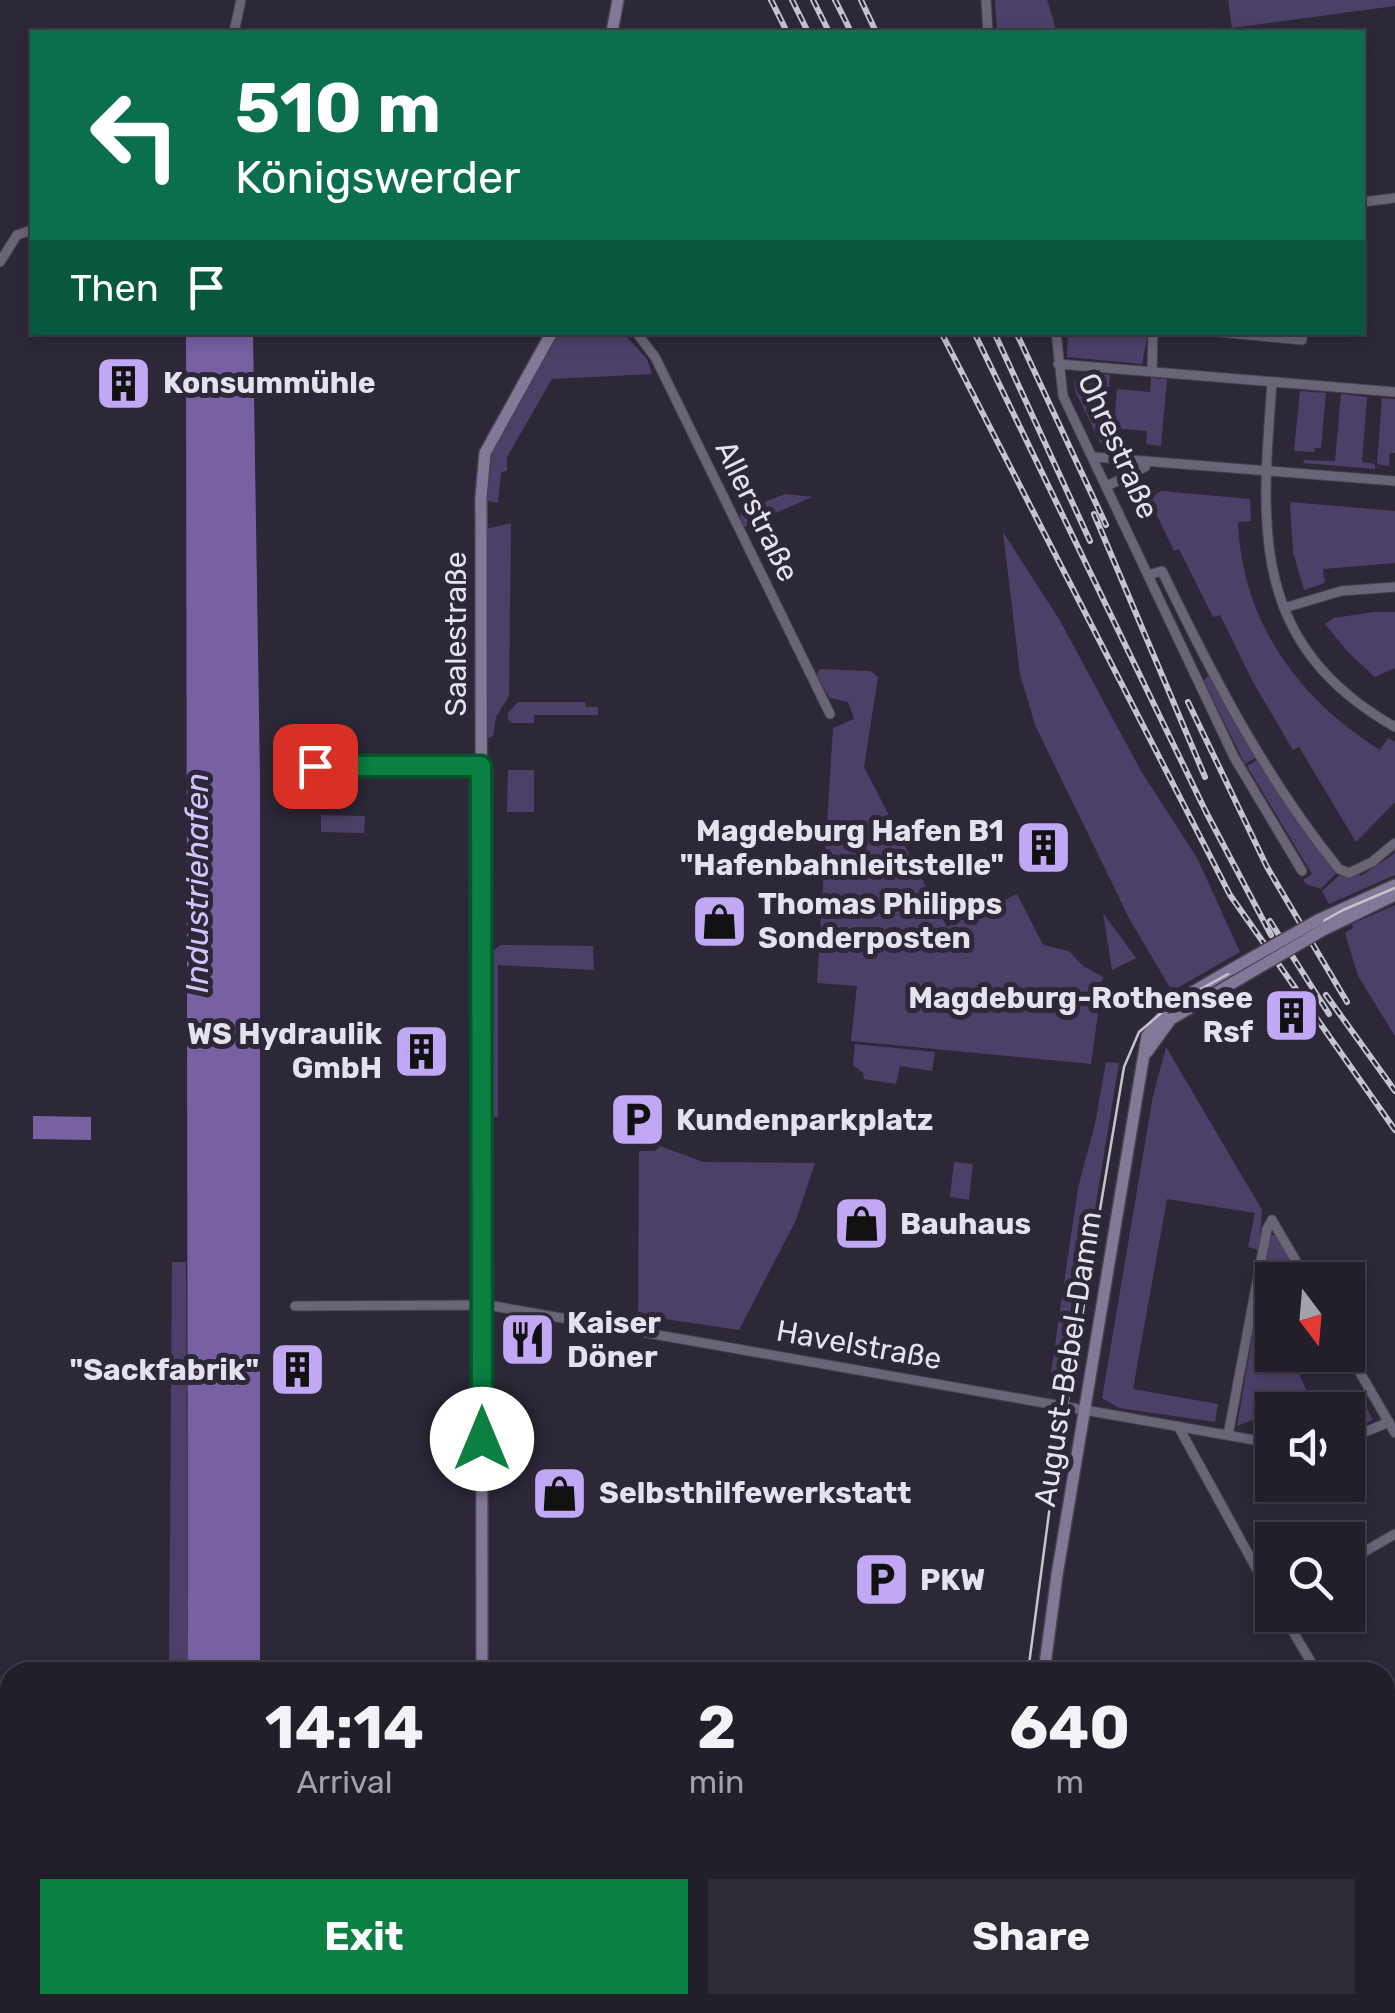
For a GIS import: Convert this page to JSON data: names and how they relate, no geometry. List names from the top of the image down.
{
  "streets": {
    "main road": ["Saalestraße", "August-Bebel-Damm"],
    "street": ["Ohrestraße", "Allerstraße", "Havelstraße"]
  },
  "crossings": [
    ["Saalestraße", "Havelstraße"],
    ["Havelstraße", "August-Bebel-Damm"]
  ],
  "water": ["Industriehafen"],
  "places": {
    "building": [
      "Konsummühle",
      "Magdeburg Hafen B1 \"Hafenbahnleitstelle\"",
      "Magdeburg-Rothensee Rsf",
      "WS Hydraulik GmbH",
      "\"Sackfabrik\""
    ],
    "shop": ["Thomas Philipps Sonderposten", "Bauhaus", "Selbsthilfewerkstatt"],
    "parking": ["Kundenparkplatz", "PKW"],
    "restaurant": ["Kaiser Döner"]
  },
  "north": "bottom",
  "page": {
    "turn": ["510 m", "Königswerder"],
    "then": "Then",
    "eta": [
      "14:14",
      "Arrival",
      "2",
      "min",
      "640",
      "m"
    ],
    "buttons": ["Exit", "Share"]
  }
}
